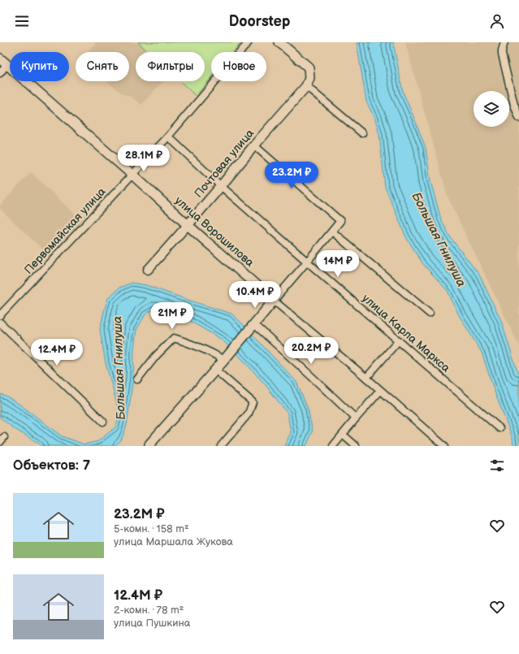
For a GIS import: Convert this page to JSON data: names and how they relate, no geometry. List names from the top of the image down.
{
  "streets": {
    "main road": ["Почтовая улица", "улица Ворошилова"],
    "street": ["Первомайская улица", "улица Карла Маркса"]
  },
  "crossings": [
    ["Почтовая улица", "улица Ворошилова"],
    ["Почтовая улица", "улица Карла Маркса"],
    ["Первомайская улица", "улица Ворошилова"],
    ["Первомайская улица", "улица Карла Маркса"]
  ],
  "water": ["Большая Гнилуша"],
  "page": {
    "header": "Doorstep",
    "chip": [
      "Купить",
      "Снять",
      "Фильтры",
      "Новое"
    ],
    "price": [
      "28.1M ₽",
      "23.2M ₽",
      "14M ₽",
      "10.4M ₽",
      "21M ₽",
      "20.2M ₽",
      "12.4M ₽"
    ],
    "heading": "Объектов: 7",
    "list": [
      {
        "name": "23.2M ₽",
        "note": "5-комн. · 158 m² · улица Маршала Жукова"
      },
      {
        "name": "12.4M ₽",
        "note": "2-комн. · 78 m² · улица Пушкина"
      }
    ]
  }
}
